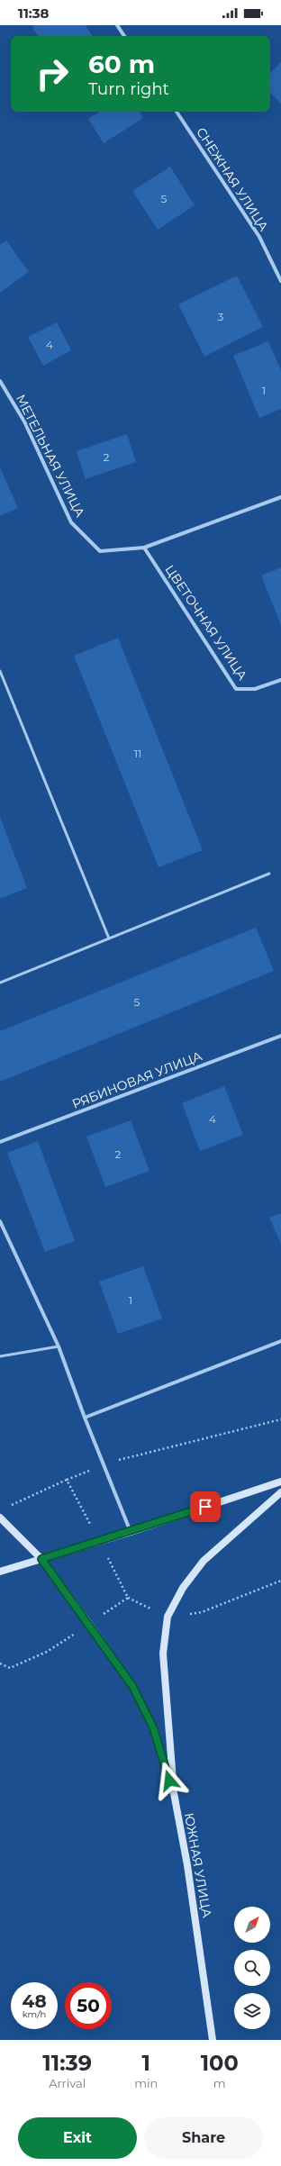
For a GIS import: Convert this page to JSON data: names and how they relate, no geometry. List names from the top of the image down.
{
  "streets": {
    "main road": ["ЮЖНАЯ УЛИЦА"],
    "street": [
      "СНЕЖНАЯ УЛИЦА",
      "МЕТЕЛЬНАЯ УЛИЦА",
      "ЦВЕТОЧНАЯ УЛИЦА",
      "РЯБИНОВАЯ УЛИЦА"
    ]
  },
  "crossings": [
    ["МЕТЕЛЬНАЯ УЛИЦА", "ЦВЕТОЧНАЯ УЛИЦА"]
  ],
  "house_numbers": [
    "5",
    "3",
    "4",
    "1",
    "2",
    "11",
    "5",
    "4",
    "2",
    "1"
  ],
  "north": "top right",
  "page": {
    "status": "11:38",
    "turn": ["60 m", "Turn right"],
    "speed": "48 km/h",
    "limit": "50",
    "eta": [
      "11:39",
      "Arrival",
      "1",
      "min",
      "100",
      "m"
    ],
    "buttons": ["Exit", "Share"]
  }
}
